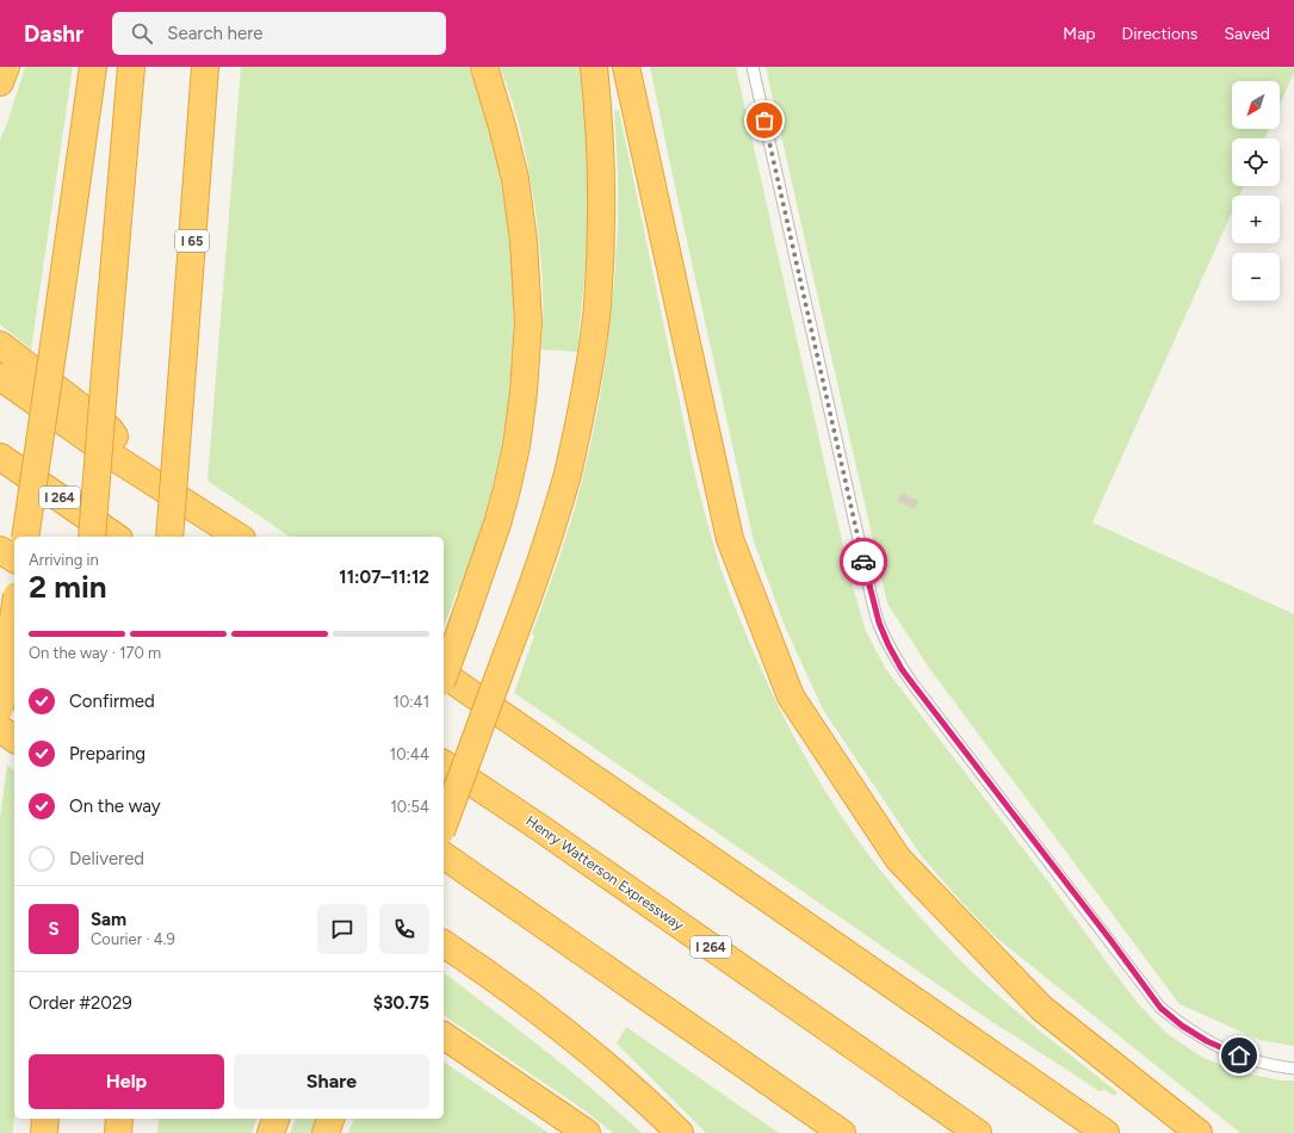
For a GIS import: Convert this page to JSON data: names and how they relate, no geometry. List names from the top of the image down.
{
  "streets": {
    "highway": ["I 65", "I 264", "Henry Watterson Expressway"]
  },
  "north": "bottom left",
  "page": {
    "header": "Dashr",
    "search": "Search here",
    "nav": ["Map", "Directions", "Saved"],
    "map_buttons": ["+", "−"],
    "heading": ["2 min", "Arriving in", "11:07–11:12"],
    "panel": [
      "Sam",
      "Courier · 4.9",
      "Order #2029",
      "$30.75"
    ],
    "bar": "On the way · 170 m",
    "list": [
      ["Confirmed", "10:41"],
      ["Preparing", "10:44"],
      ["On the way", "10:54"],
      "Delivered"
    ],
    "round": "S",
    "buttons": ["Help", "Share"]
  }
}
